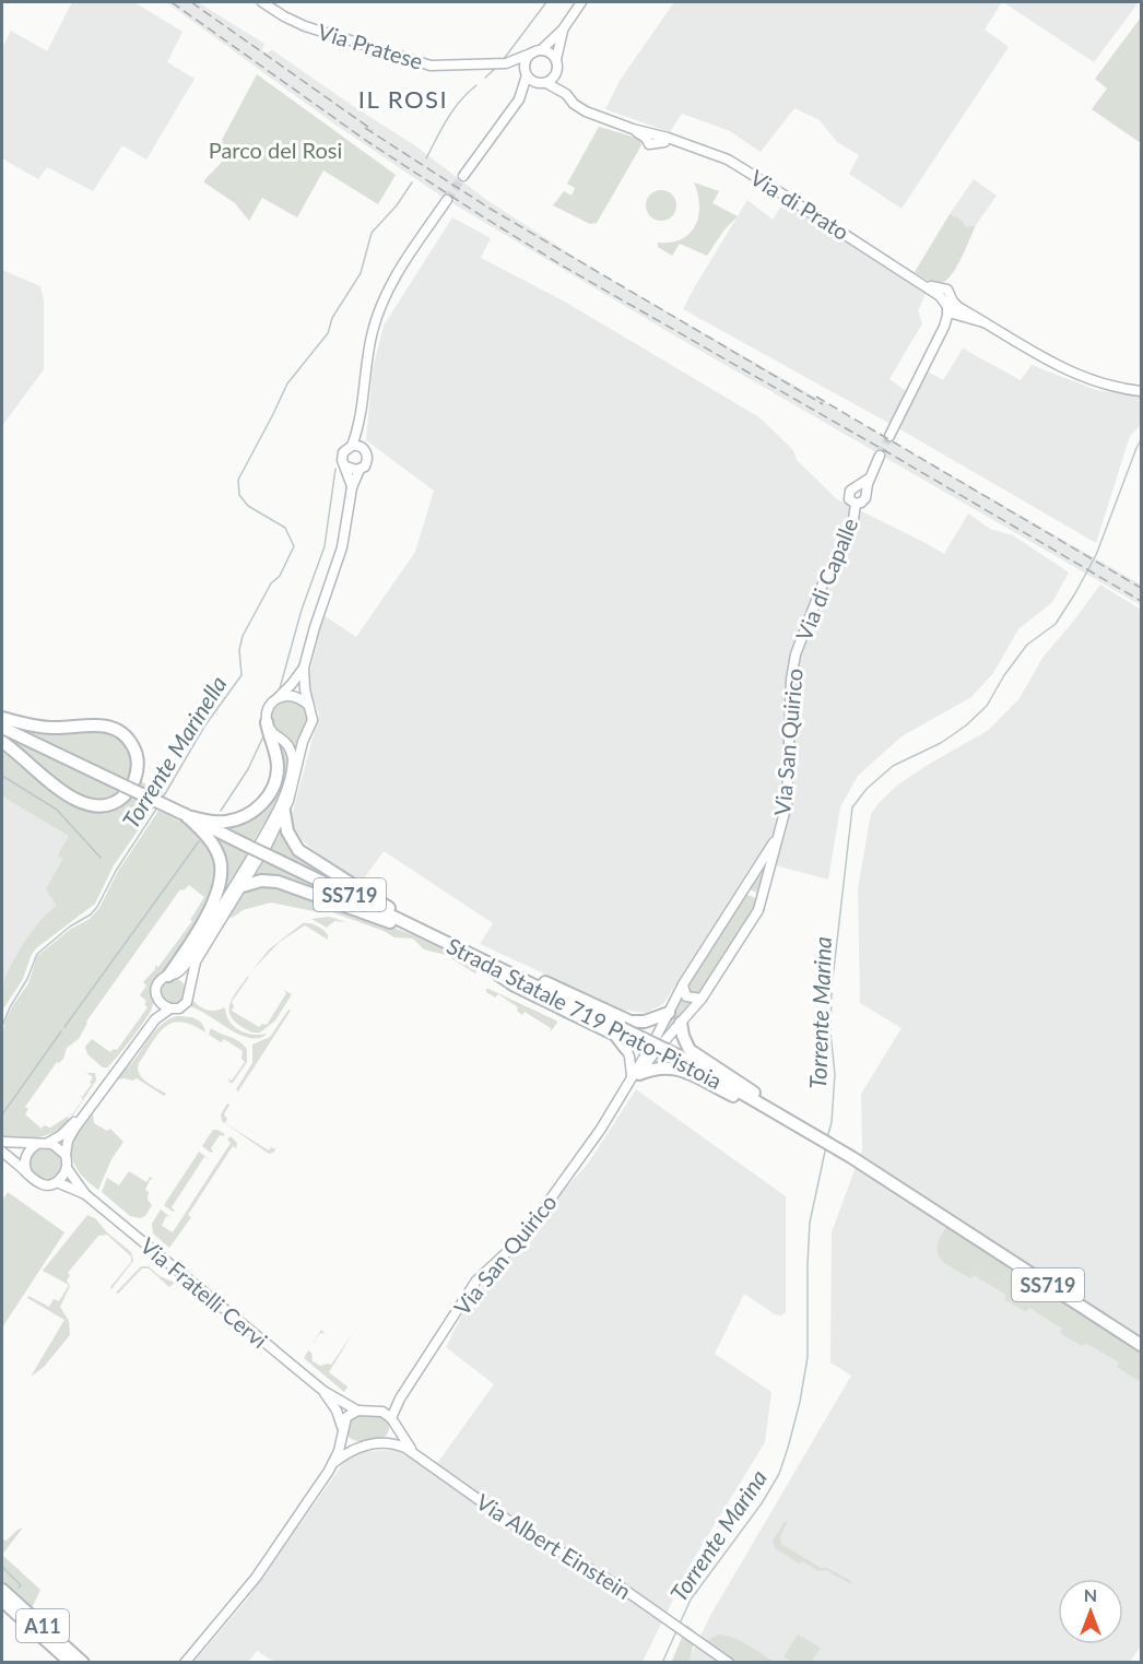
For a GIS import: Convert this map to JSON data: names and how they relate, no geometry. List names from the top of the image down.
{
  "streets": {
    "highway": ["SS719", "Strada Statale 719 Prato-Pistoia", "A11"],
    "main road": [
      "Via Pratese",
      "Via di Prato",
      "Via di Capalle",
      "Via San Quirico",
      "Via Fratelli Cervi",
      "Via Albert Einstein"
    ]
  },
  "crossings": [
    ["Via Pratese", "Via di Prato"],
    ["Via di Capalle", "Via San Quirico"],
    ["Via San Quirico", "Via Fratelli Cervi"],
    ["Via San Quirico", "Via Albert Einstein"],
    ["Via Fratelli Cervi", "Via Albert Einstein"]
  ],
  "districts": ["IL ROSI"],
  "water": ["Torrente Marinella", "Torrente Marina"],
  "parks": ["Parco del Rosi"],
  "north": "top"
}
